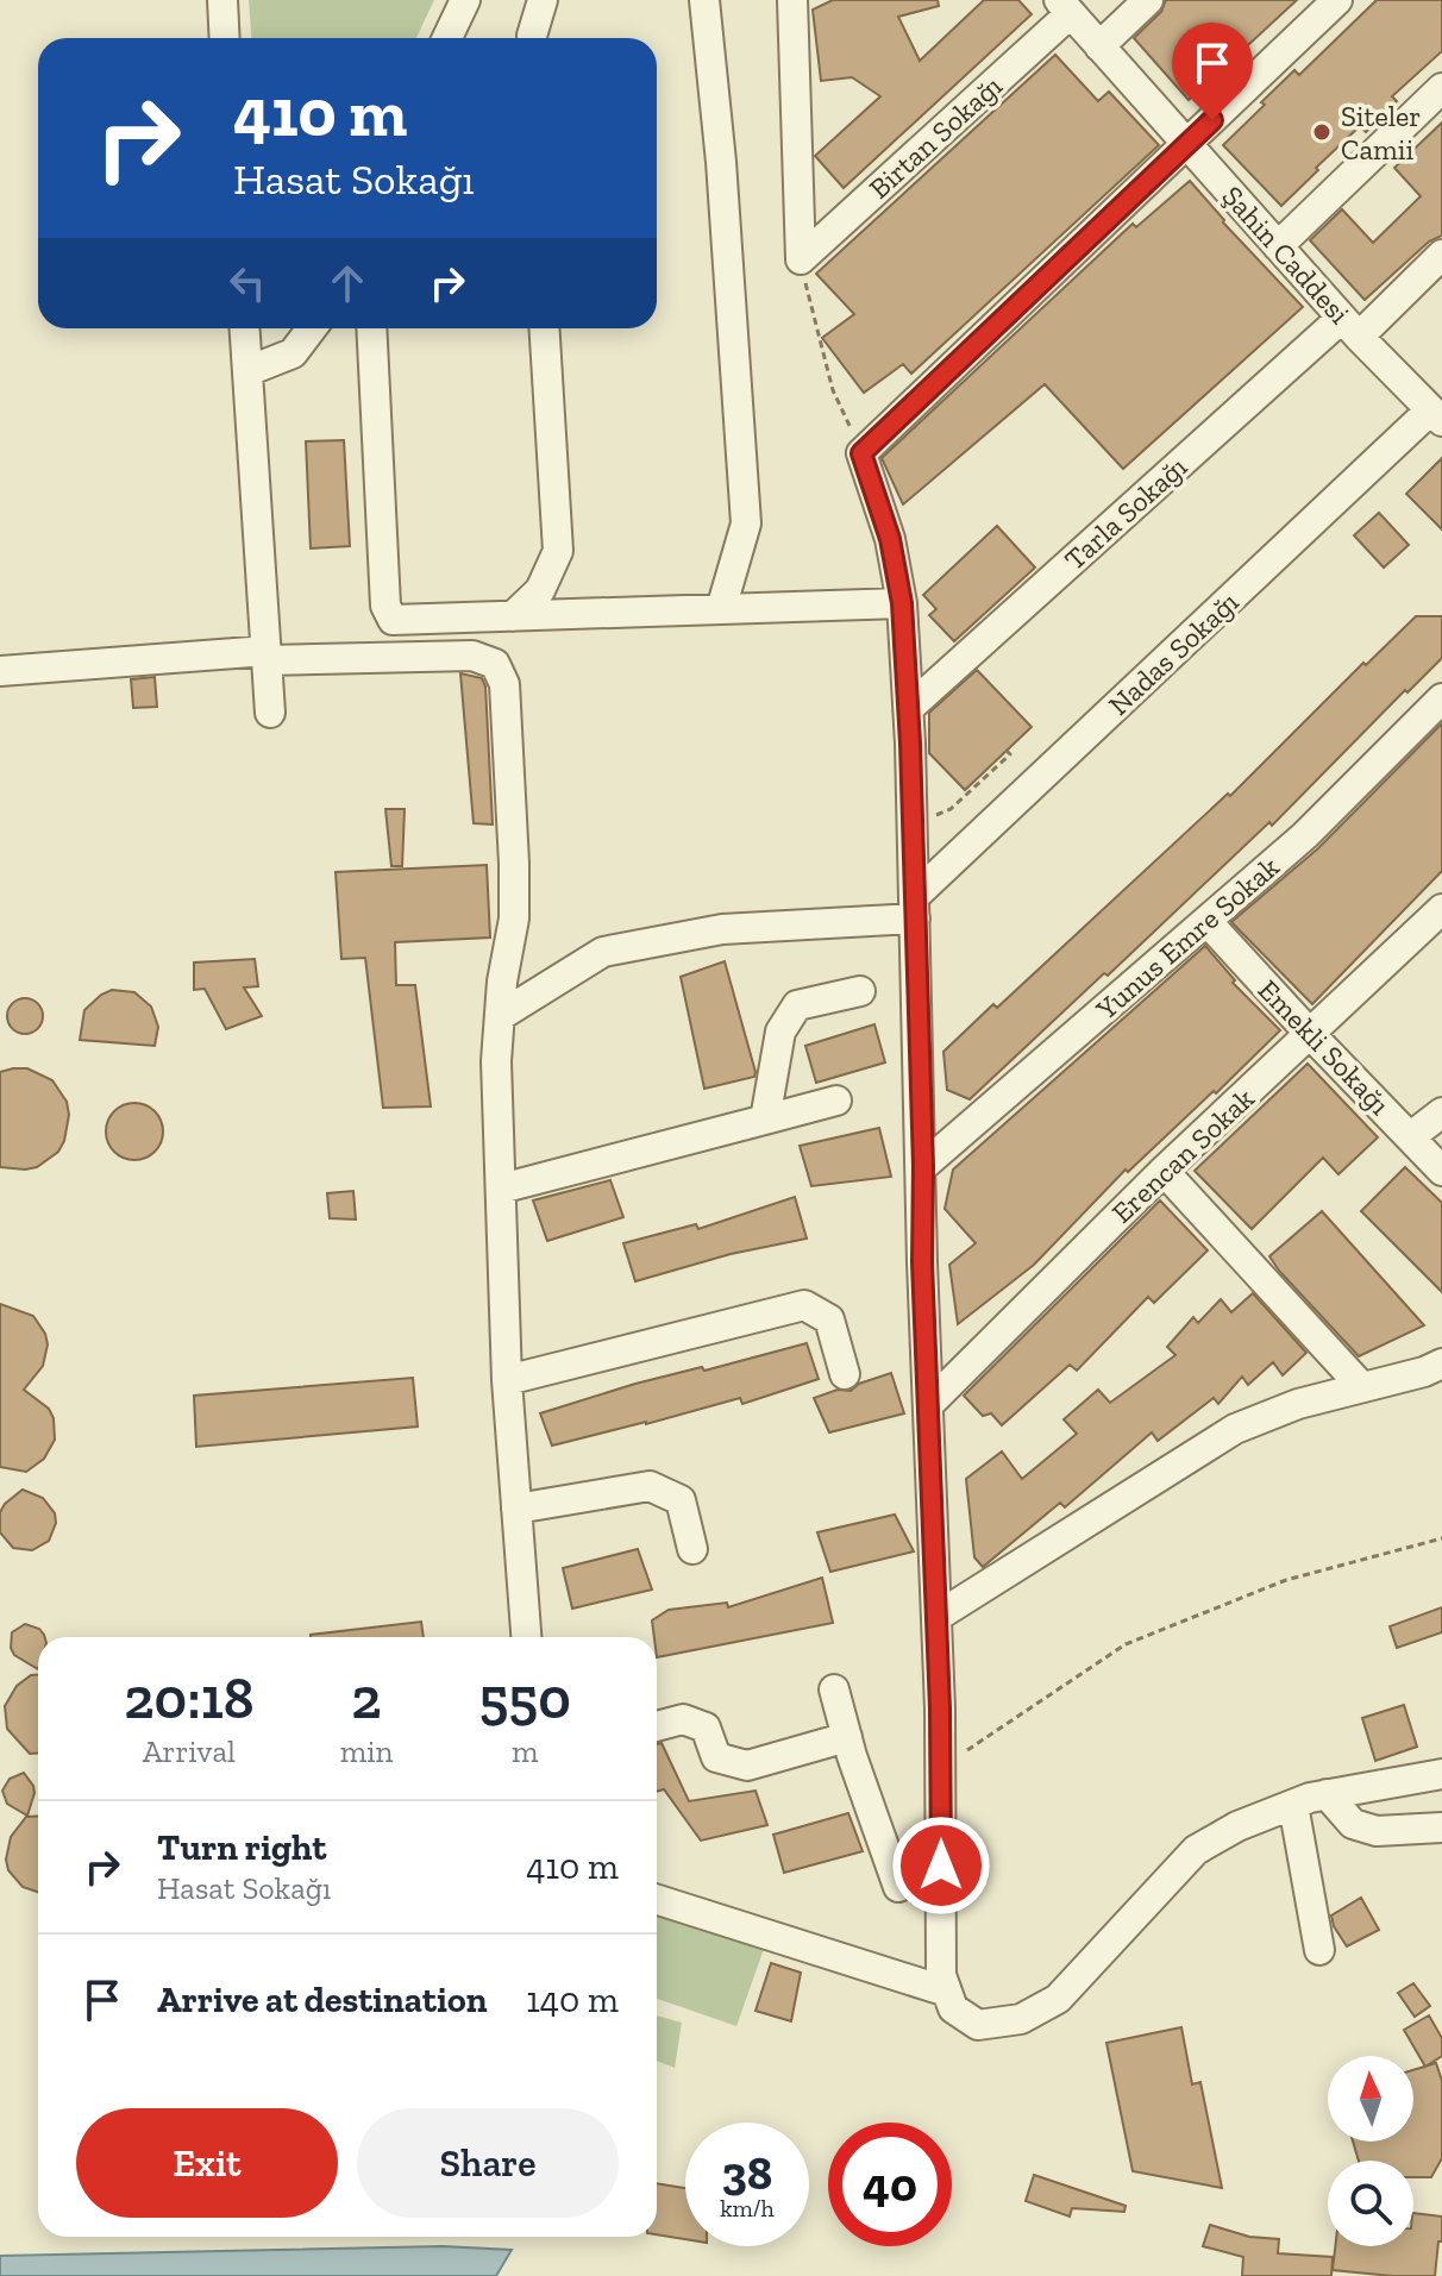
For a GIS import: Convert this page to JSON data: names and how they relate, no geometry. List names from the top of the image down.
{
  "streets": {
    "street": [
      "Birtan Sokağı",
      "Şahin Caddesi",
      "Tarla Sokağı",
      "Nadas Sokağı",
      "Yunus Emre Sokak",
      "Emekli Sokağı",
      "Erencan Sokak"
    ]
  },
  "crossings": [
    ["Birtan Sokağı", "Şahin Caddesi"],
    ["Şahin Caddesi", "Tarla Sokağı"],
    ["Şahin Caddesi", "Nadas Sokağı"],
    ["Yunus Emre Sokak", "Emekli Sokağı"],
    ["Emekli Sokağı", "Erencan Sokak"]
  ],
  "places": ["Siteler Camii"],
  "north": "top",
  "page": {
    "turn": ["410 m", "Hasat Sokağı"],
    "eta": [
      "20:18",
      "Arrival",
      "2",
      "min",
      "550",
      "m"
    ],
    "list": [
      {
        "name": "Turn right",
        "note": "Hasat Sokağı",
        "value": "410 m"
      },
      {
        "name": "Arrive at destination",
        "value": "140 m"
      }
    ],
    "buttons": ["Exit", "Share"],
    "speed": "38 km/h",
    "limit": "40"
  }
}
